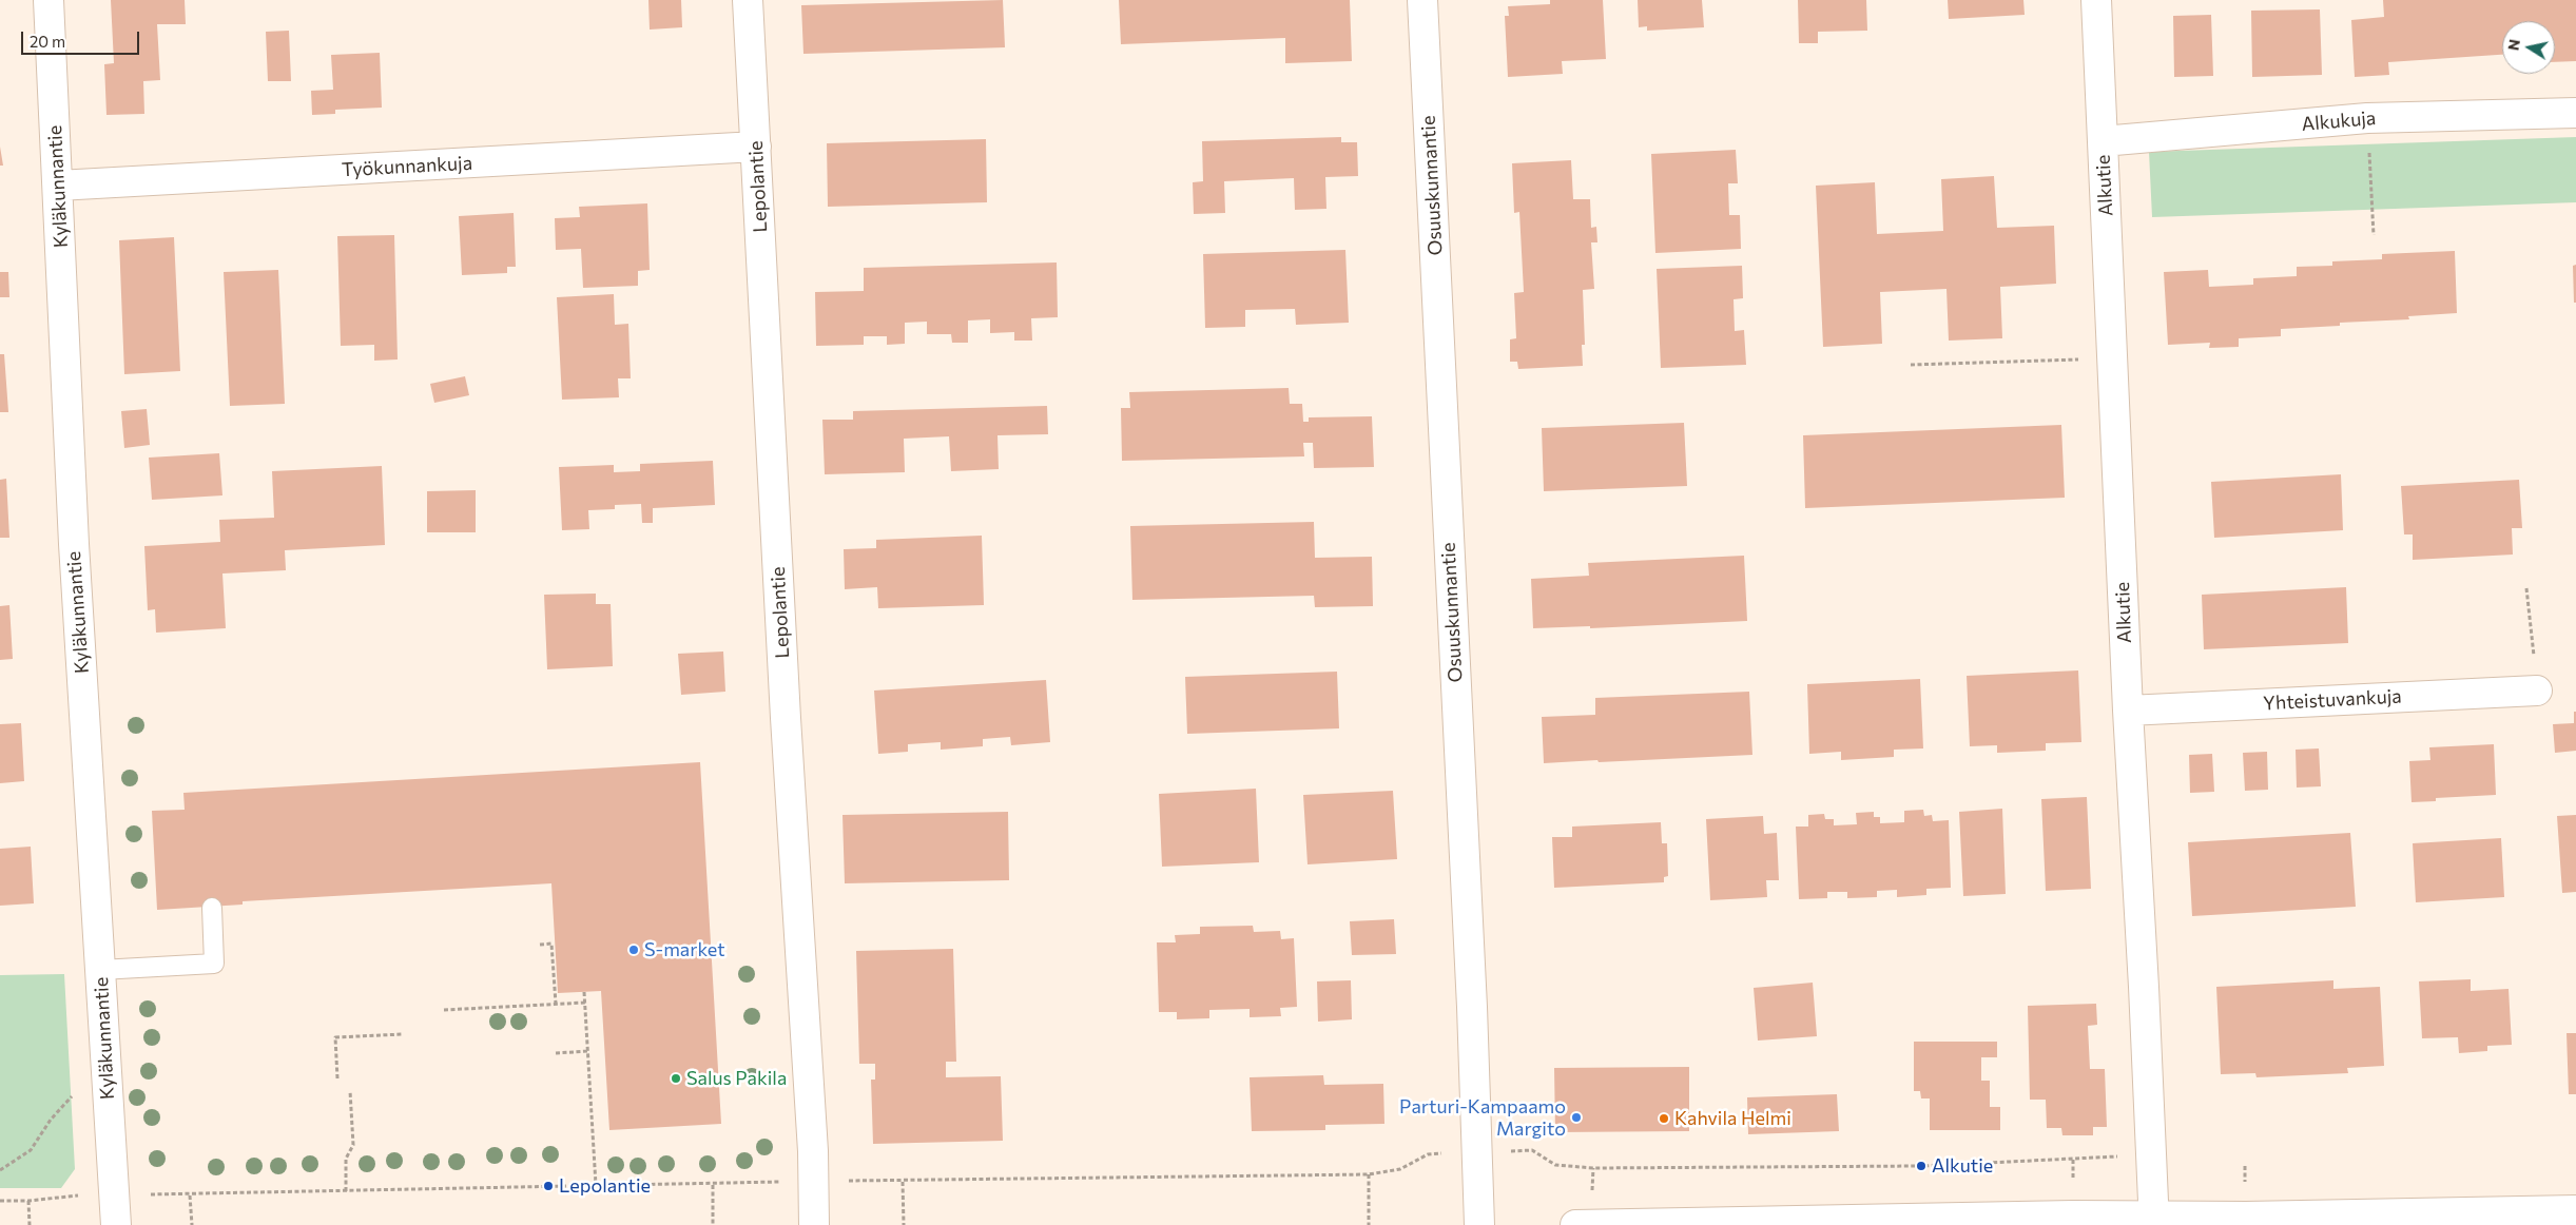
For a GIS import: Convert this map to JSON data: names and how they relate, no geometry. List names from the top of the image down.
{
  "streets": {
    "street": [
      "Alkukuja",
      "Työkunnankuja",
      "Osuuskunnantie",
      "Alkutie",
      "Kyläkunnantie",
      "Lepolantie",
      "Yhteistuvankuja"
    ]
  },
  "crossings": [
    ["Alkukuja", "Alkutie"],
    ["Työkunnankuja", "Kyläkunnantie"],
    ["Työkunnankuja", "Lepolantie"],
    ["Alkutie", "Yhteistuvankuja"]
  ],
  "places": [
    "S-market",
    "Salus Pakila",
    "Parturi-Kampaamo Margito",
    "Kahvila Helmi",
    "Alkutie",
    "Lepolantie"
  ],
  "scale_bar": "20 m",
  "north": "left"
}
